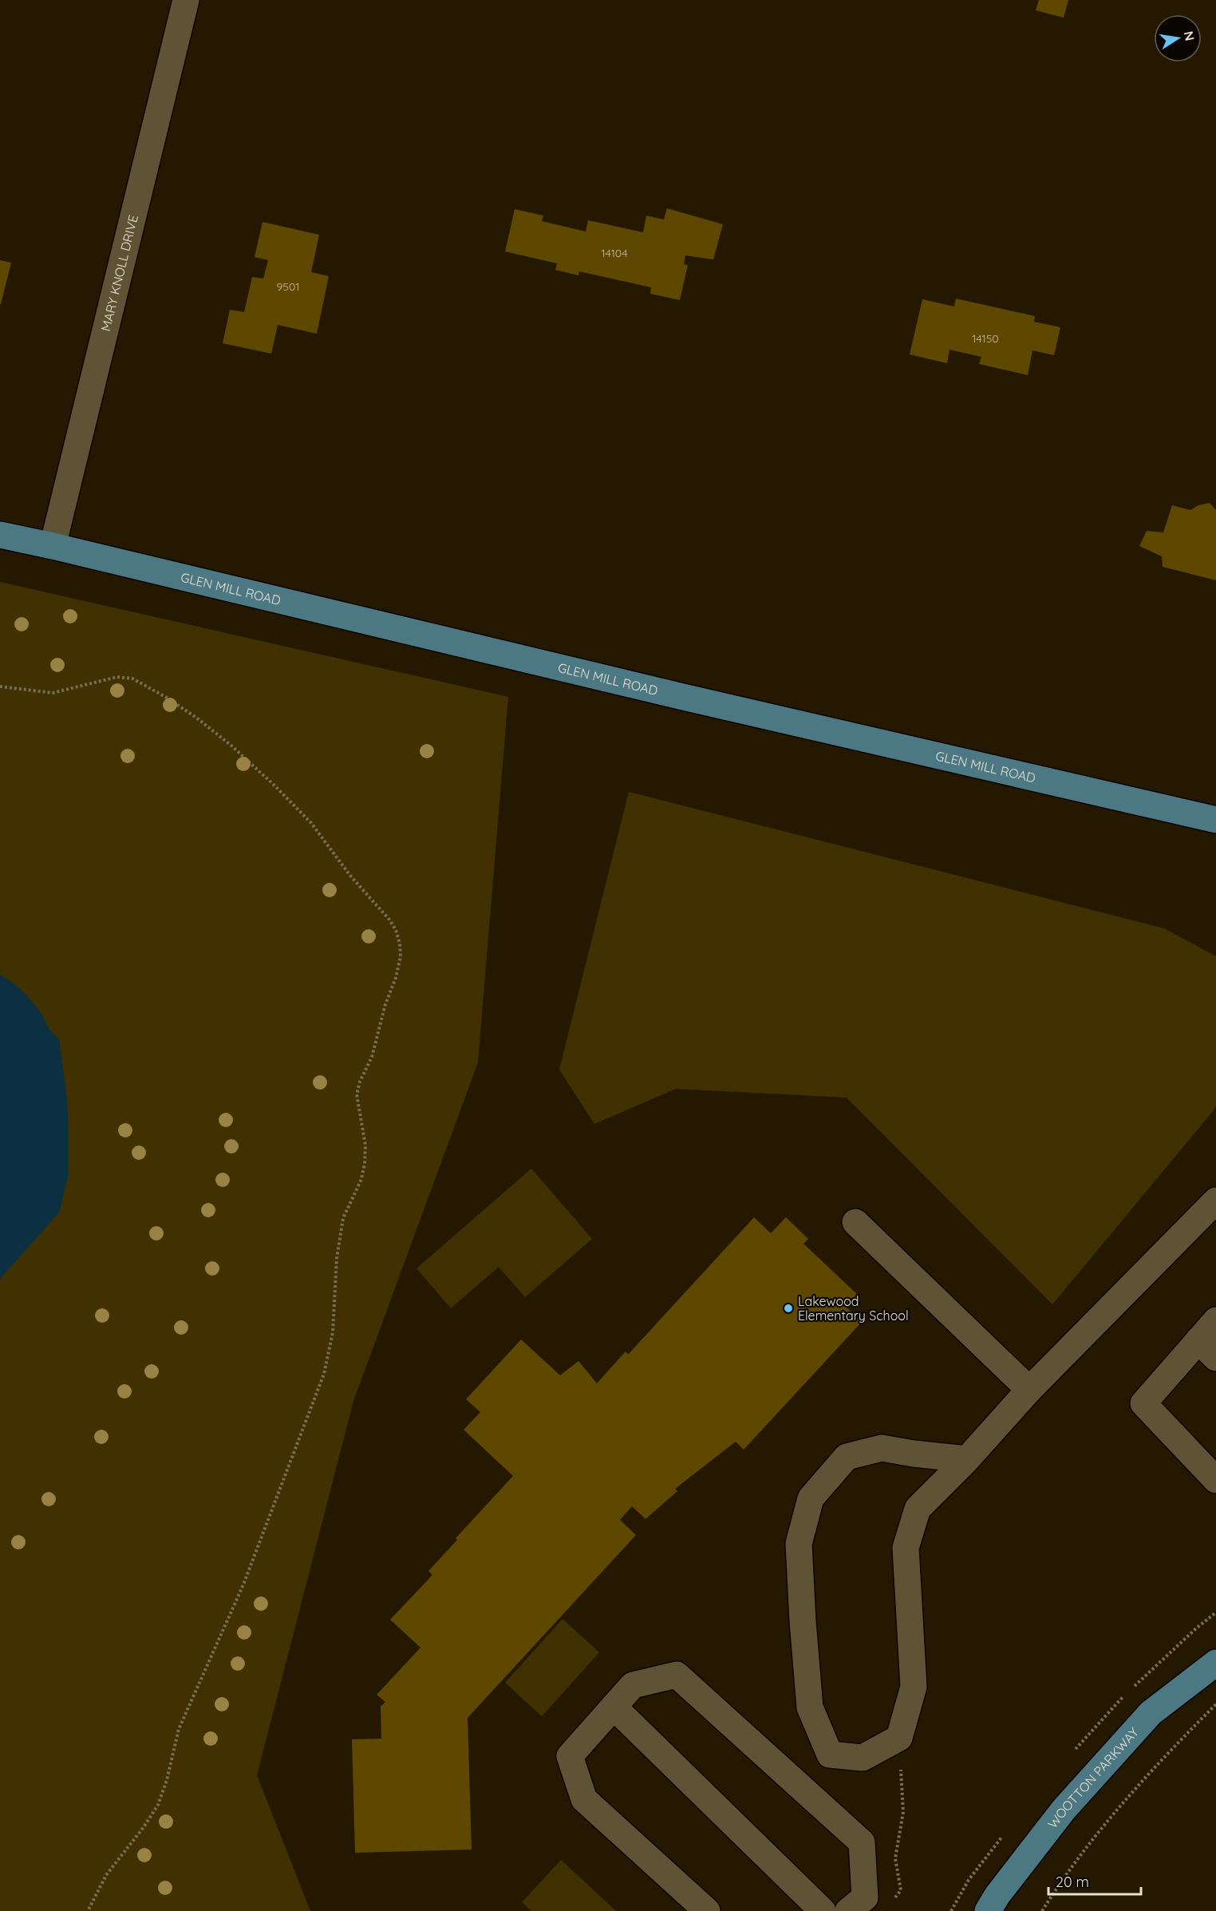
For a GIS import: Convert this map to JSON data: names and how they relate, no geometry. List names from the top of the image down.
{
  "streets": {
    "main road": ["GLEN MILL ROAD", "WOOTTON PARKWAY"],
    "street": ["MARY KNOLL DRIVE"]
  },
  "crossings": [
    ["MARY KNOLL DRIVE", "GLEN MILL ROAD"]
  ],
  "places": ["Lakewood Elementary School"],
  "house_numbers": ["14104", "9501", "14150"],
  "scale_bar": "20 m",
  "north": "right"
}
